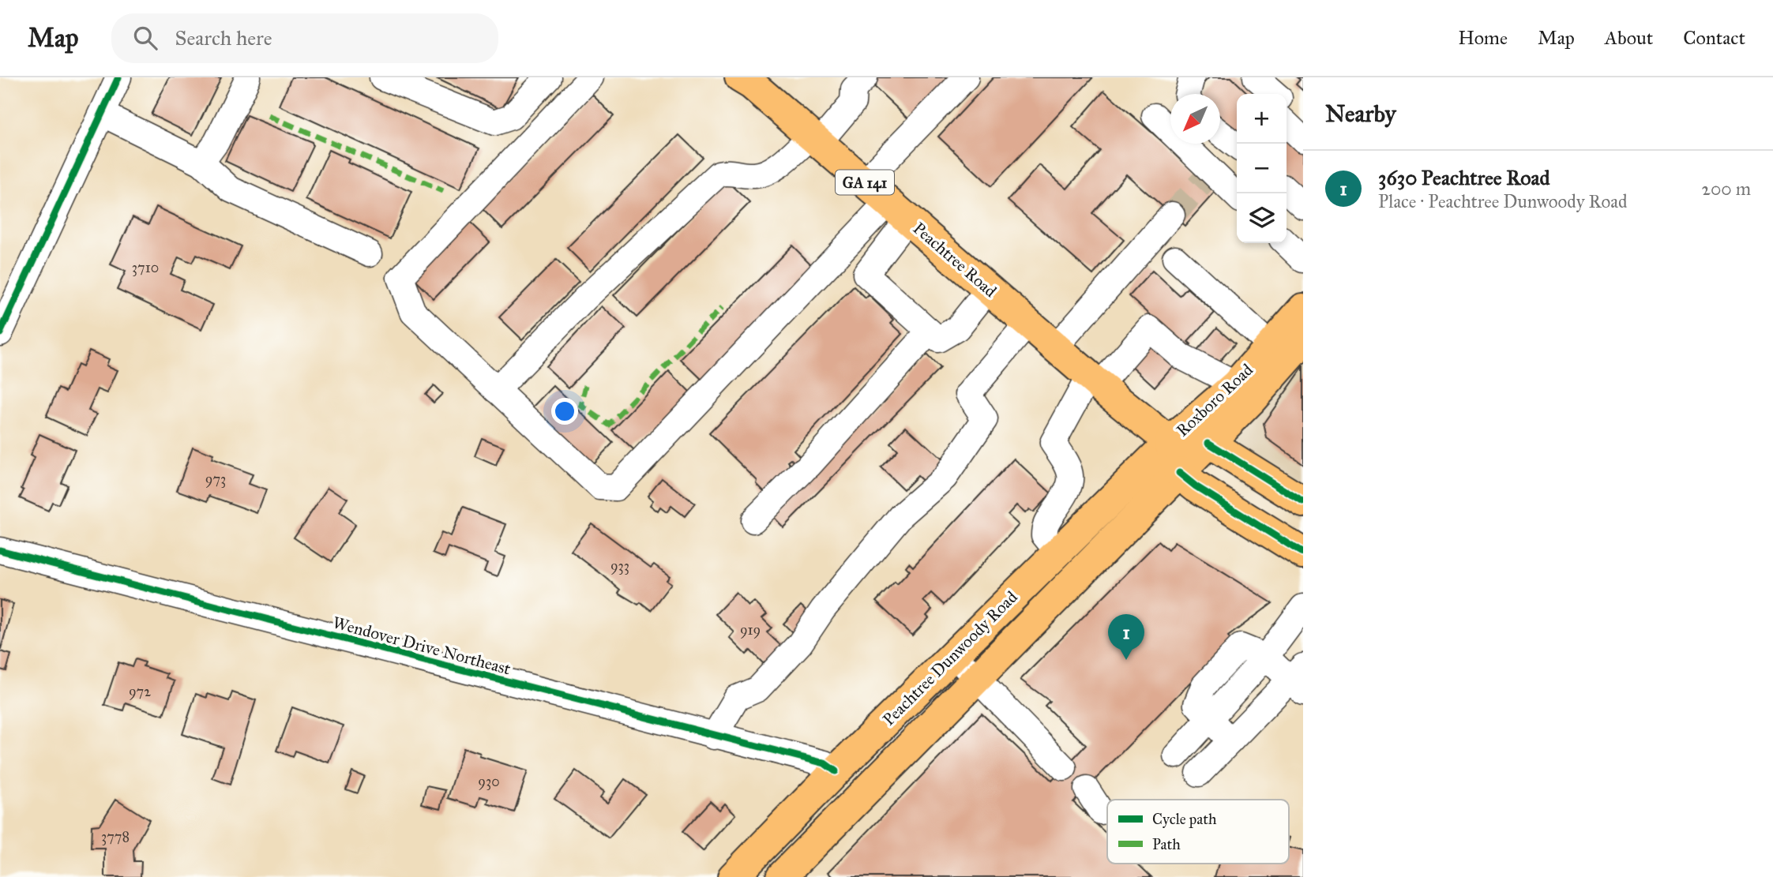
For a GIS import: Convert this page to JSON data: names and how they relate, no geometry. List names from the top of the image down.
{
  "streets": {
    "main road": [
      "GA 141",
      "Peachtree Road",
      "Roxboro Road",
      "Peachtree Dunwoody Road"
    ],
    "street": ["Wendover Drive Northeast"]
  },
  "crossings": [
    ["Peachtree Road", "Roxboro Road"],
    ["Peachtree Road", "Peachtree Dunwoody Road"],
    ["Roxboro Road", "Peachtree Dunwoody Road"],
    ["Wendover Drive Northeast", "Peachtree Dunwoody Road"]
  ],
  "house_numbers": [
    "3710",
    "973",
    "933",
    "919",
    "972",
    "930",
    "3778"
  ],
  "legend": ["Cycle path", "Path"],
  "north": "bottom left",
  "page": {
    "header": "Map",
    "search": "Search here",
    "nav": [
      "Home",
      "Map",
      "About",
      "Contact"
    ],
    "heading": "Nearby",
    "map_buttons": ["+", "−"],
    "list": [
      {
        "mark": "1",
        "name": "3630 Peachtree Road",
        "note": "Place · Peachtree Dunwoody Road",
        "value": "200 m"
      }
    ],
    "pins": "1"
  }
}
